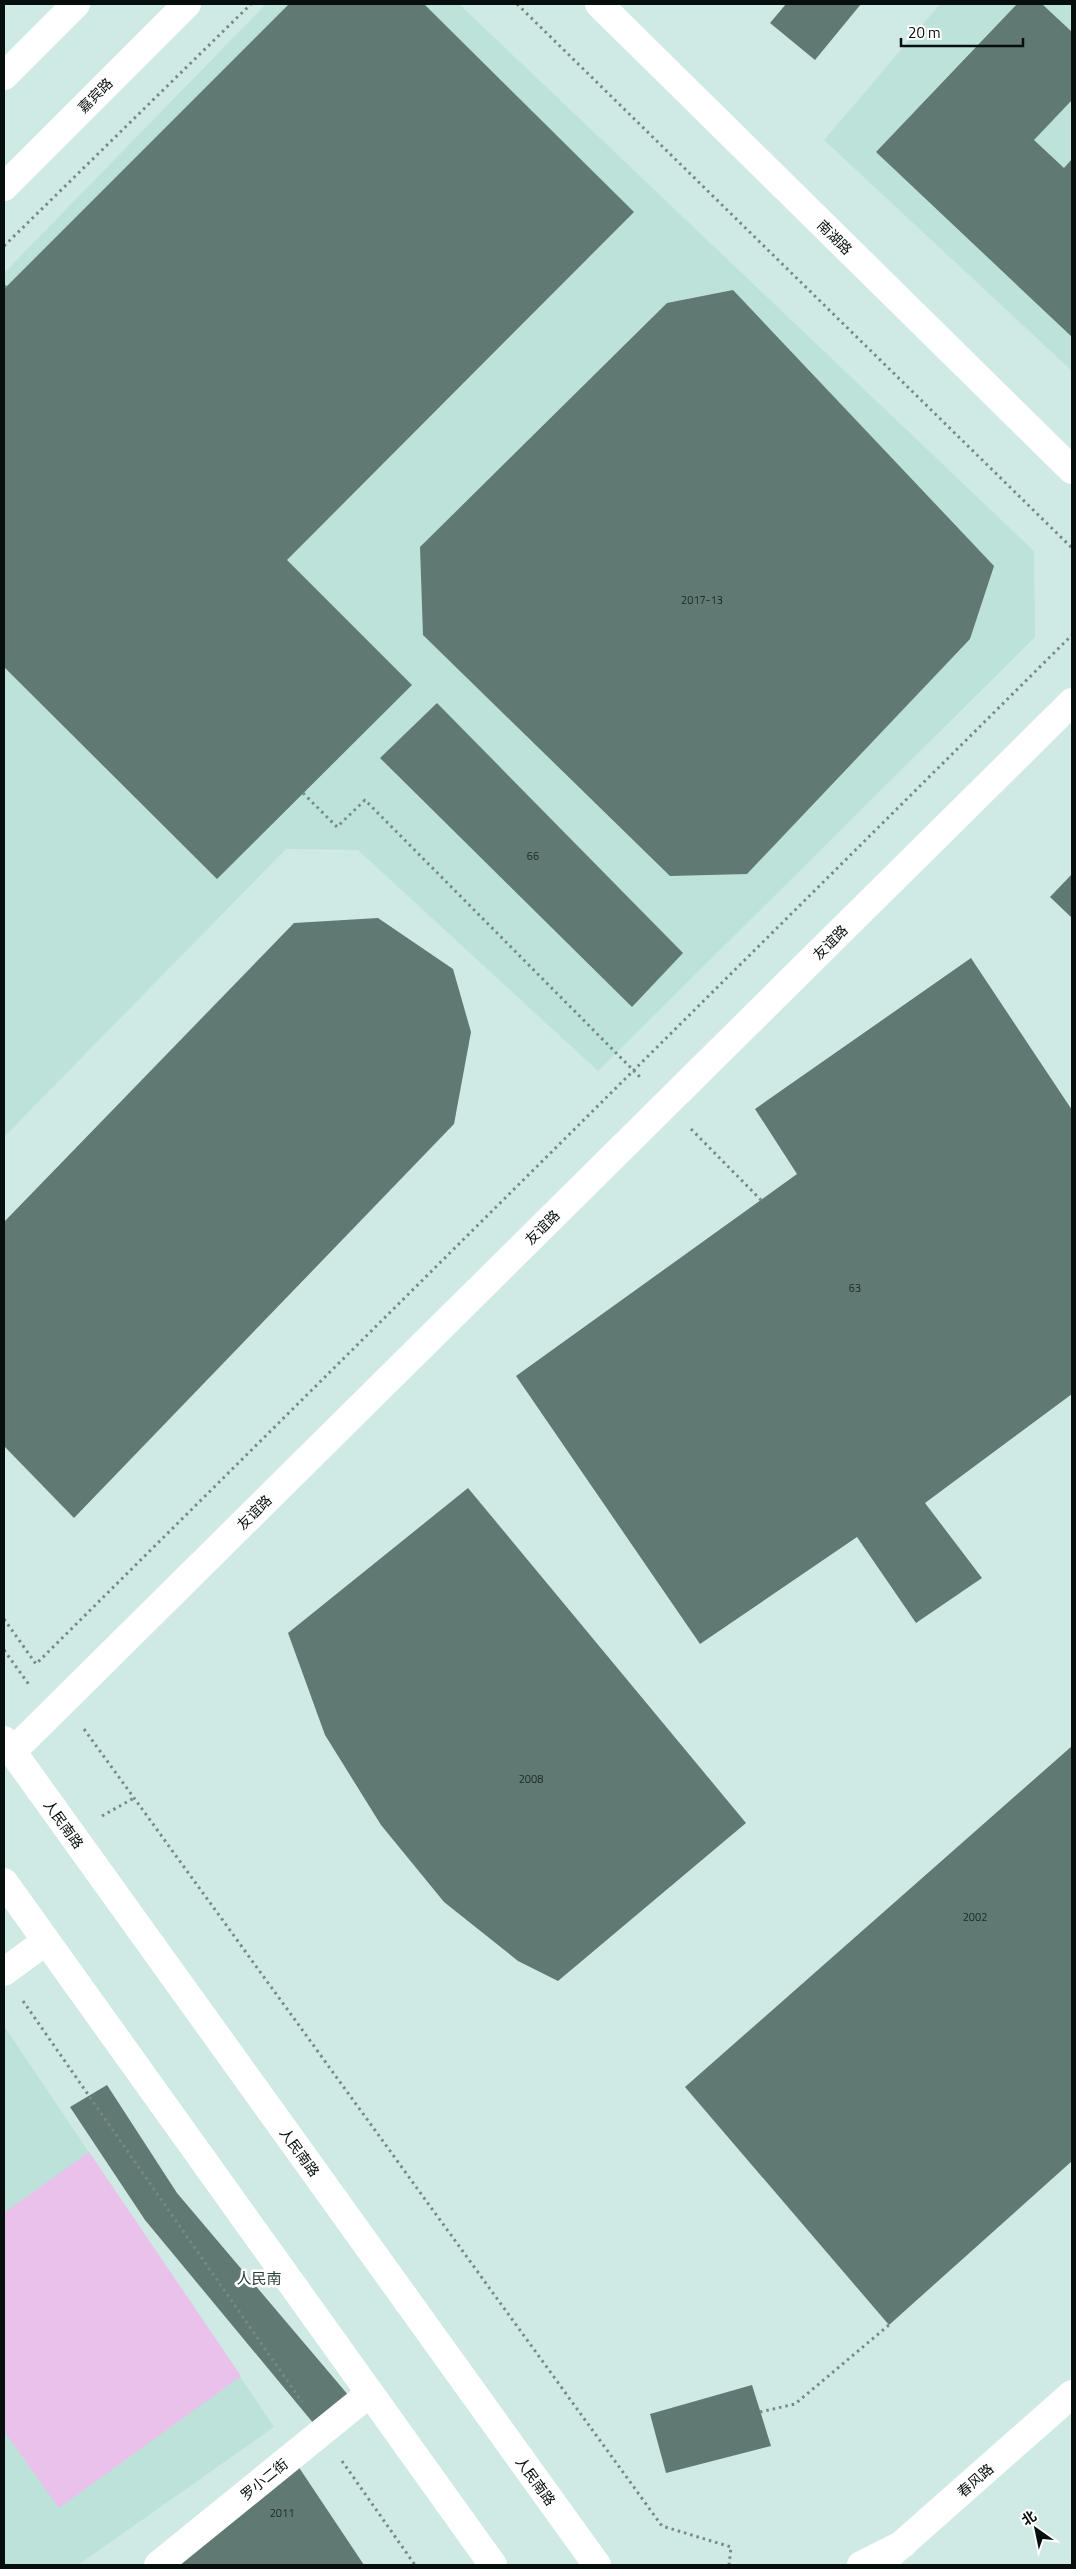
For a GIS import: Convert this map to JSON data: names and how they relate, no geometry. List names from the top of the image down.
{
  "streets": {
    "street": [
      "嘉宾路",
      "南湖路",
      "友谊路",
      "人民南路",
      "罗小二街",
      "春风路"
    ]
  },
  "crossings": [
    ["友谊路", "人民南路"]
  ],
  "districts": ["人民南"],
  "house_numbers": [
    "2017-13",
    "66",
    "63",
    "2008",
    "2002",
    "2011"
  ],
  "scale_bar": "20 m",
  "north": "top left"
}
